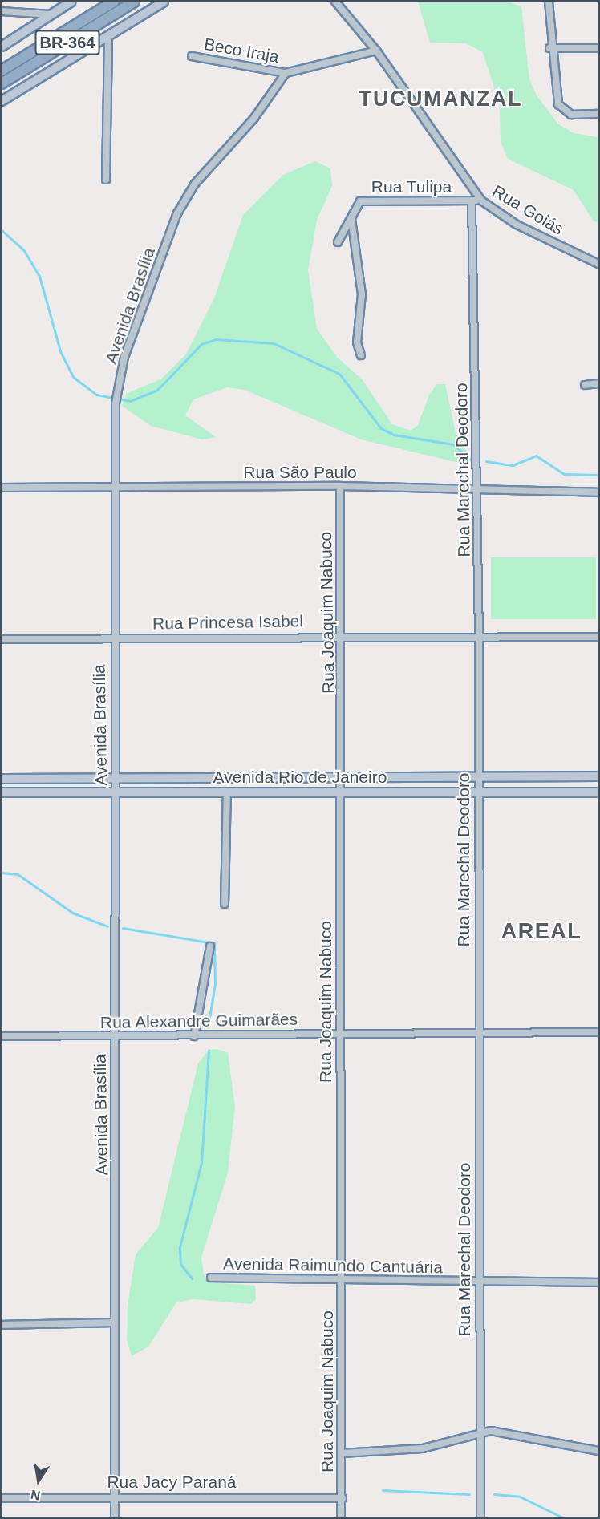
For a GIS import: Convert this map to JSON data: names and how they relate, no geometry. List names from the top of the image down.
{
  "streets": {
    "highway": ["BR-364"],
    "main road": ["Avenida Rio de Janeiro"],
    "street": [
      "Beco Iraja",
      "Rua Tulipa",
      "Rua Goiás",
      "Avenida Brasília",
      "Rua Marechal Deodoro",
      "Rua São Paulo",
      "Rua Joaquim Nabuco",
      "Rua Princesa Isabel",
      "Rua Alexandre Guimarães",
      "Avenida Raimundo Cantuária",
      "Rua Jacy Paraná"
    ]
  },
  "crossings": [
    ["Beco Iraja", "Avenida Brasília"],
    ["Rua Tulipa", "Rua Goiás"],
    ["Rua Tulipa", "Rua Marechal Deodoro"],
    ["Avenida Brasília", "Rua São Paulo"],
    ["Avenida Brasília", "Rua Princesa Isabel"],
    ["Avenida Brasília", "Avenida Rio de Janeiro"],
    ["Avenida Brasília", "Rua Alexandre Guimarães"],
    ["Avenida Brasília", "Rua Jacy Paraná"],
    ["Rua Marechal Deodoro", "Rua São Paulo"],
    ["Rua Marechal Deodoro", "Rua Princesa Isabel"],
    ["Rua Marechal Deodoro", "Avenida Rio de Janeiro"],
    ["Rua Marechal Deodoro", "Rua Alexandre Guimarães"],
    ["Rua Marechal Deodoro", "Avenida Raimundo Cantuária"],
    ["Rua São Paulo", "Rua Joaquim Nabuco"],
    ["Rua Joaquim Nabuco", "Rua Princesa Isabel"],
    ["Rua Joaquim Nabuco", "Avenida Rio de Janeiro"],
    ["Rua Joaquim Nabuco", "Rua Alexandre Guimarães"],
    ["Rua Joaquim Nabuco", "Avenida Raimundo Cantuária"],
    ["Rua Joaquim Nabuco", "Rua Jacy Paraná"]
  ],
  "districts": ["TUCUMANZAL", "AREAL"],
  "north": "bottom"
}
